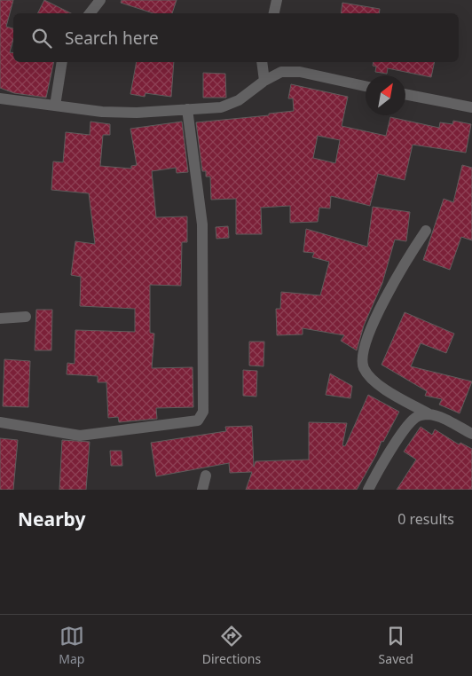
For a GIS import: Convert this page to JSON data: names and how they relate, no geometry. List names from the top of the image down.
{
  "north": "top right",
  "page": {
    "search": "Search here",
    "heading": ["Nearby", "0 results"],
    "nav": ["Map", "Directions", "Saved"]
  }
}
